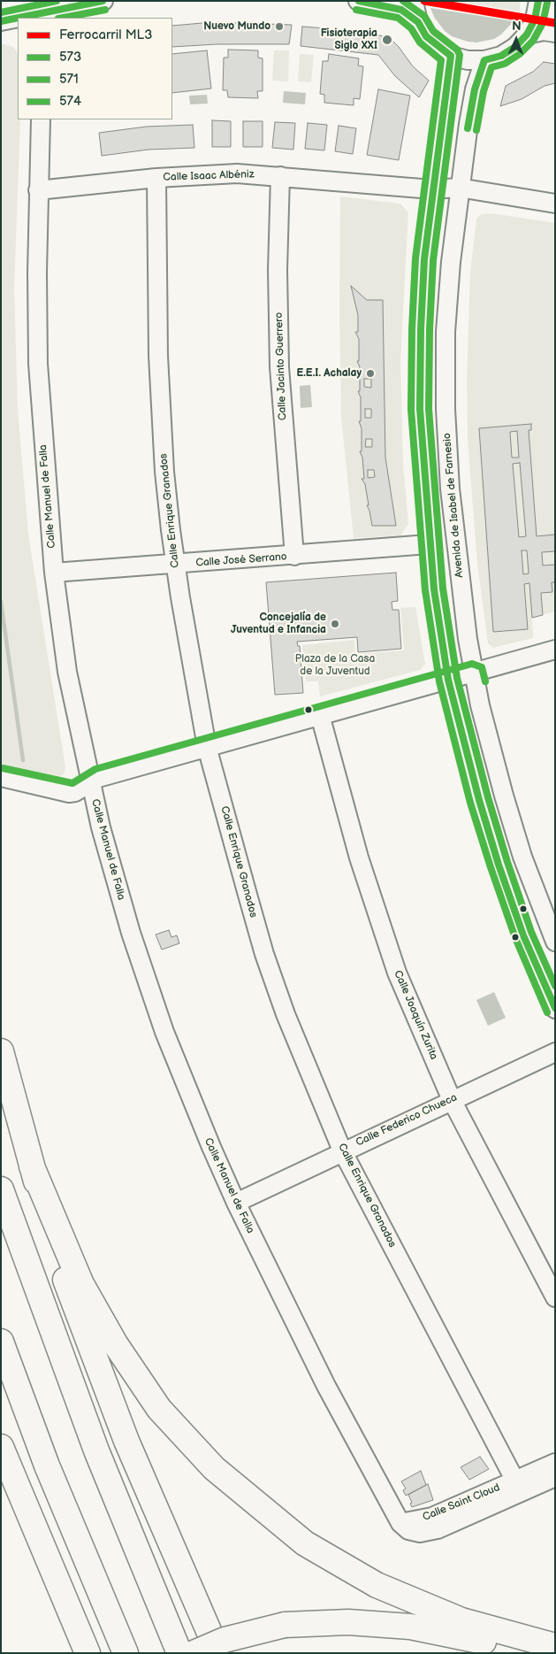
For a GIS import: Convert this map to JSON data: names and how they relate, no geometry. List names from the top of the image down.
{
  "streets": {
    "street": [
      "Calle Isaac Albéniz",
      "Calle Jacinto Guerrero",
      "Calle Manuel de Falla",
      "Avenida de Isabel de Farnesio",
      "Calle Enrique Granados",
      "Calle José Serrano",
      "Calle Joaquín Zurita",
      "Calle Federico Chueca",
      "Calle Saint Cloud"
    ]
  },
  "crossings": [
    ["Calle Isaac Albéniz", "Calle Jacinto Guerrero"],
    ["Calle Isaac Albéniz", "Calle Manuel de Falla"],
    ["Calle Isaac Albéniz", "Avenida de Isabel de Farnesio"],
    ["Calle Isaac Albéniz", "Calle Enrique Granados"],
    ["Calle Jacinto Guerrero", "Calle José Serrano"],
    ["Calle Manuel de Falla", "Calle José Serrano"],
    ["Calle Manuel de Falla", "Calle Federico Chueca"],
    ["Calle Manuel de Falla", "Calle Saint Cloud"],
    ["Calle Enrique Granados", "Calle José Serrano"],
    ["Calle Enrique Granados", "Calle Federico Chueca"],
    ["Calle Enrique Granados", "Calle Saint Cloud"],
    ["Calle Joaquín Zurita", "Calle Federico Chueca"]
  ],
  "parks": ["Plaza de la Casa de la Juventud"],
  "places": [
    "Nuevo Mundo",
    "Fisioterapia Siglo XXI",
    "E.E.I. Achalay",
    "Concejalía de Juventud e Infancia"
  ],
  "lines": [
    "rail line ML3",
    "transit line 573",
    "transit line 574",
    "transit line 571"
  ],
  "legend": [
    "Ferrocarril ML3",
    "573",
    "571",
    "574"
  ],
  "north": "top"
}
